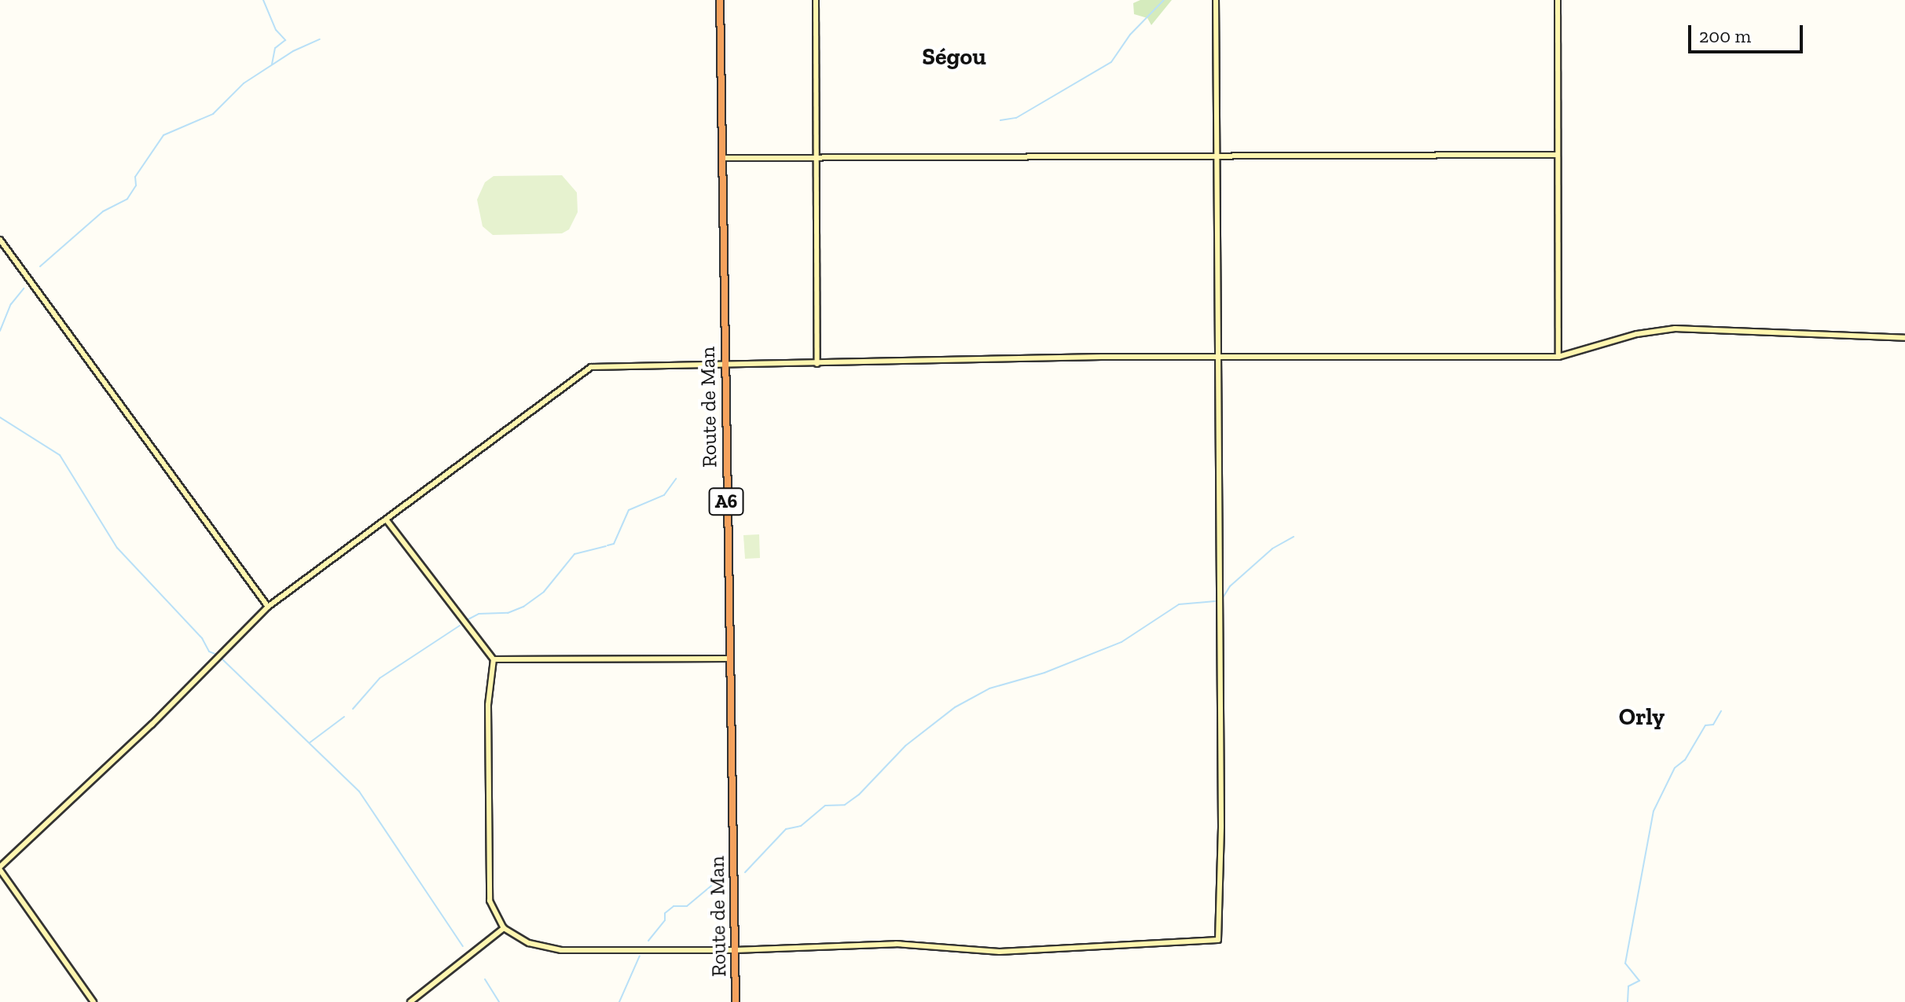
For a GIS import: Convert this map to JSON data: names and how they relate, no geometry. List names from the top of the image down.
{
  "streets": {
    "highway": ["Route de Man", "A6"]
  },
  "districts": ["Ségou", "Orly"],
  "scale_bar": "200 m"
}
